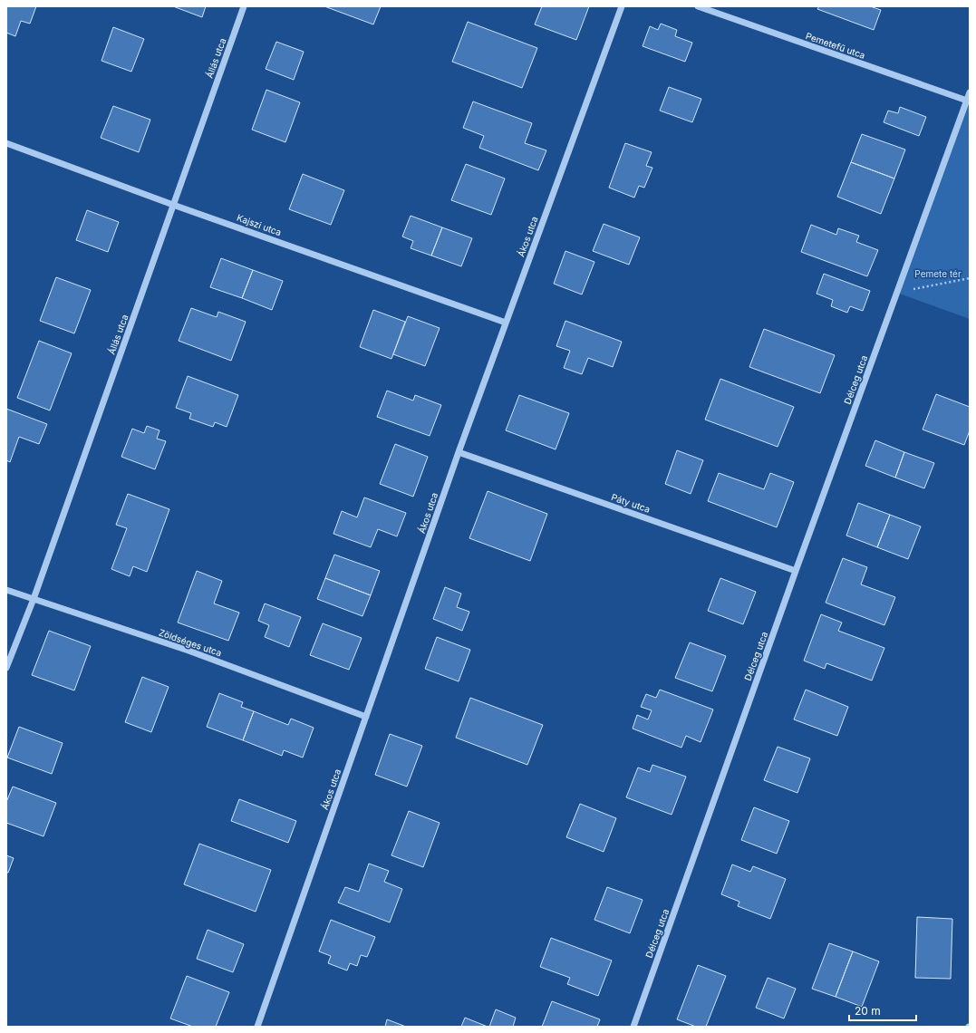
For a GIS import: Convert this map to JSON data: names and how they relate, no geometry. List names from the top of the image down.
{
  "streets": {
    "street": [
      "Pemetefű utca",
      "Állás utca",
      "Kajszi utca",
      "Ákos utca",
      "Délceg utca",
      "Páty utca",
      "Zöldséges utca"
    ]
  },
  "crossings": [
    ["Állás utca", "Kajszi utca"],
    ["Állás utca", "Zöldséges utca"],
    ["Kajszi utca", "Ákos utca"],
    ["Ákos utca", "Páty utca"],
    ["Ákos utca", "Zöldséges utca"],
    ["Délceg utca", "Páty utca"]
  ],
  "parks": ["Pemete tér"],
  "scale_bar": "20 m"
}
